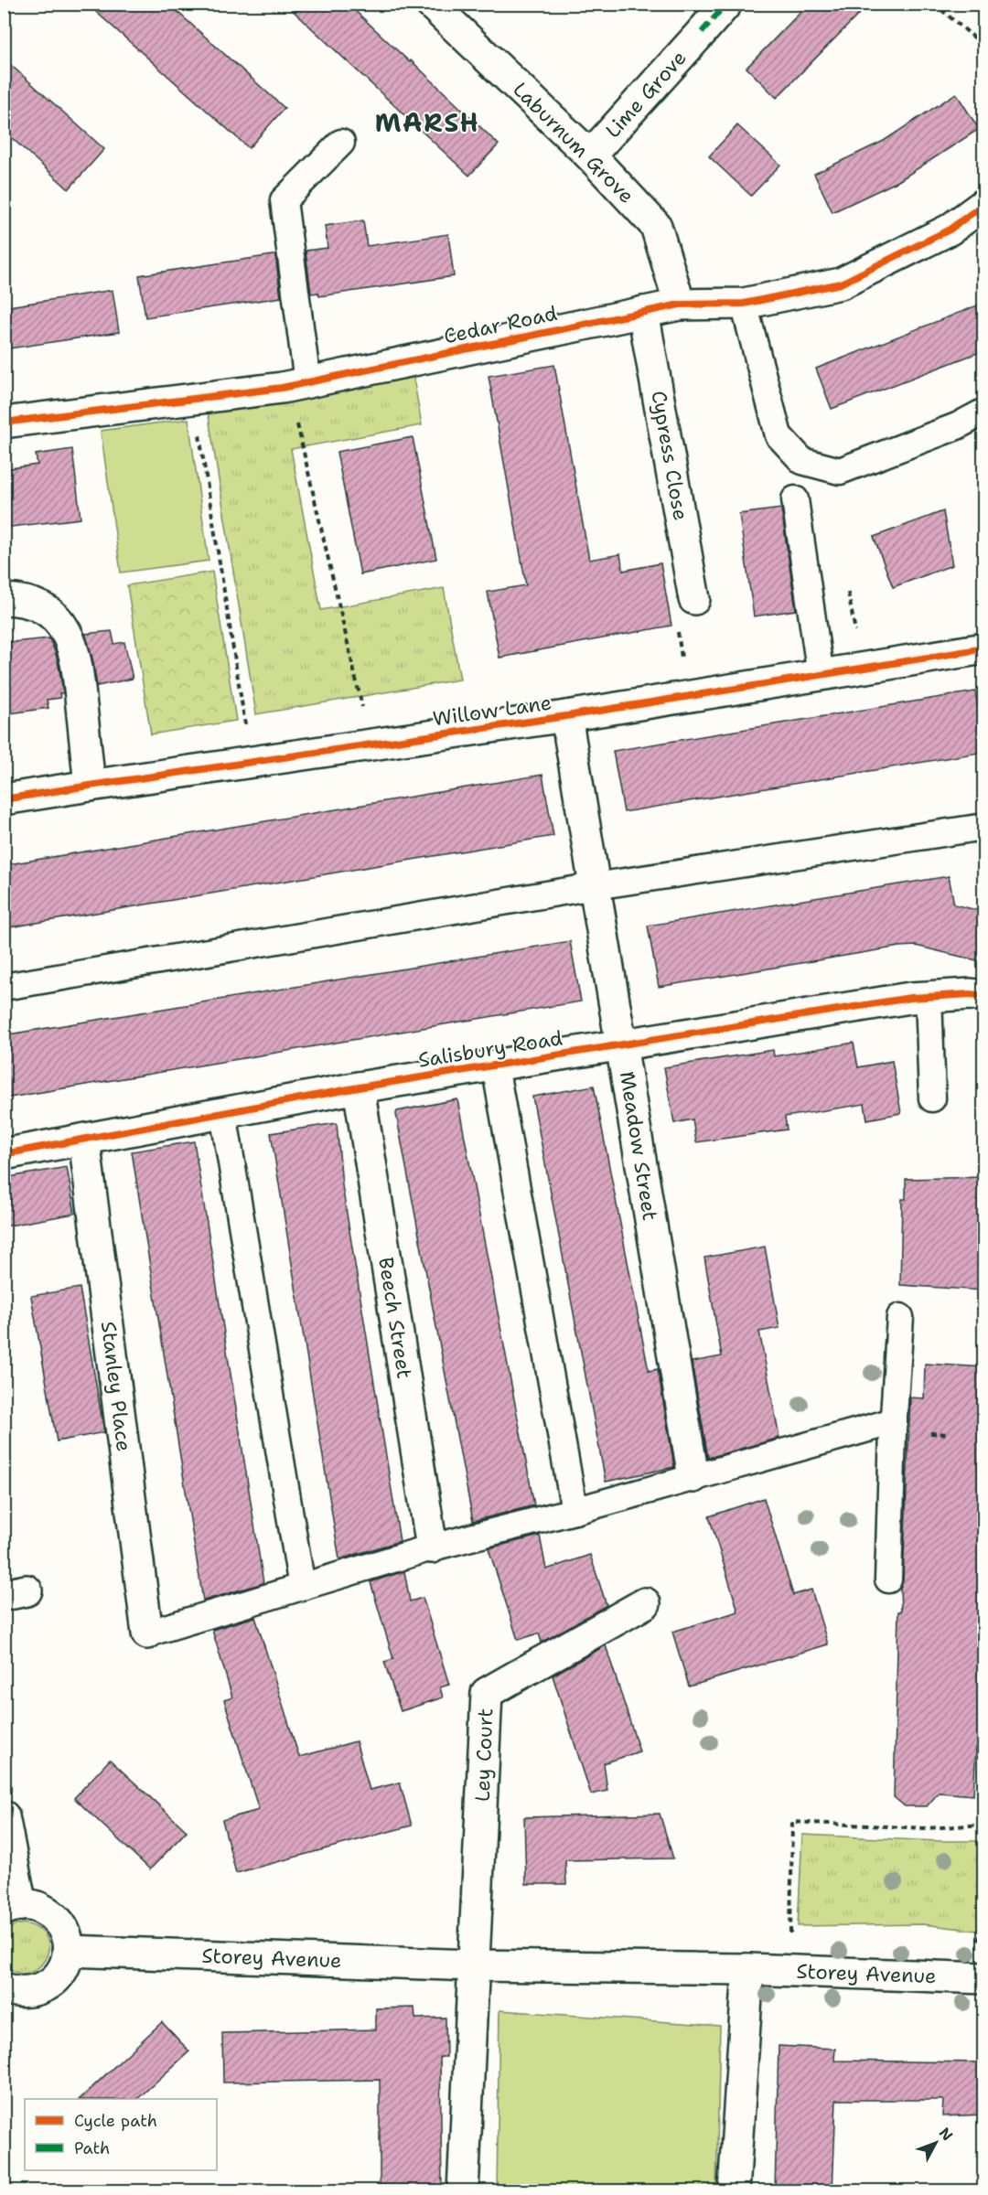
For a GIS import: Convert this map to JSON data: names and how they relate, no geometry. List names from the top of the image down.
{
  "streets": {
    "street": [
      "Lime Grove",
      "Laburnum Grove",
      "Cedar Road",
      "Cypress Close",
      "Willow Lane",
      "Salisbury Road",
      "Meadow Street",
      "Beech Street",
      "Stanley Place",
      "Ley Court",
      "Storey Avenue"
    ]
  },
  "crossings": [
    ["Lime Grove", "Laburnum Grove"],
    ["Laburnum Grove", "Cedar Road"],
    ["Cedar Road", "Cypress Close"],
    ["Willow Lane", "Meadow Street"],
    ["Salisbury Road", "Meadow Street"],
    ["Salisbury Road", "Beech Street"],
    ["Salisbury Road", "Stanley Place"],
    ["Ley Court", "Storey Avenue"]
  ],
  "districts": ["MARSH"],
  "legend": ["Cycle path", "Path"],
  "north": "top right"
}
